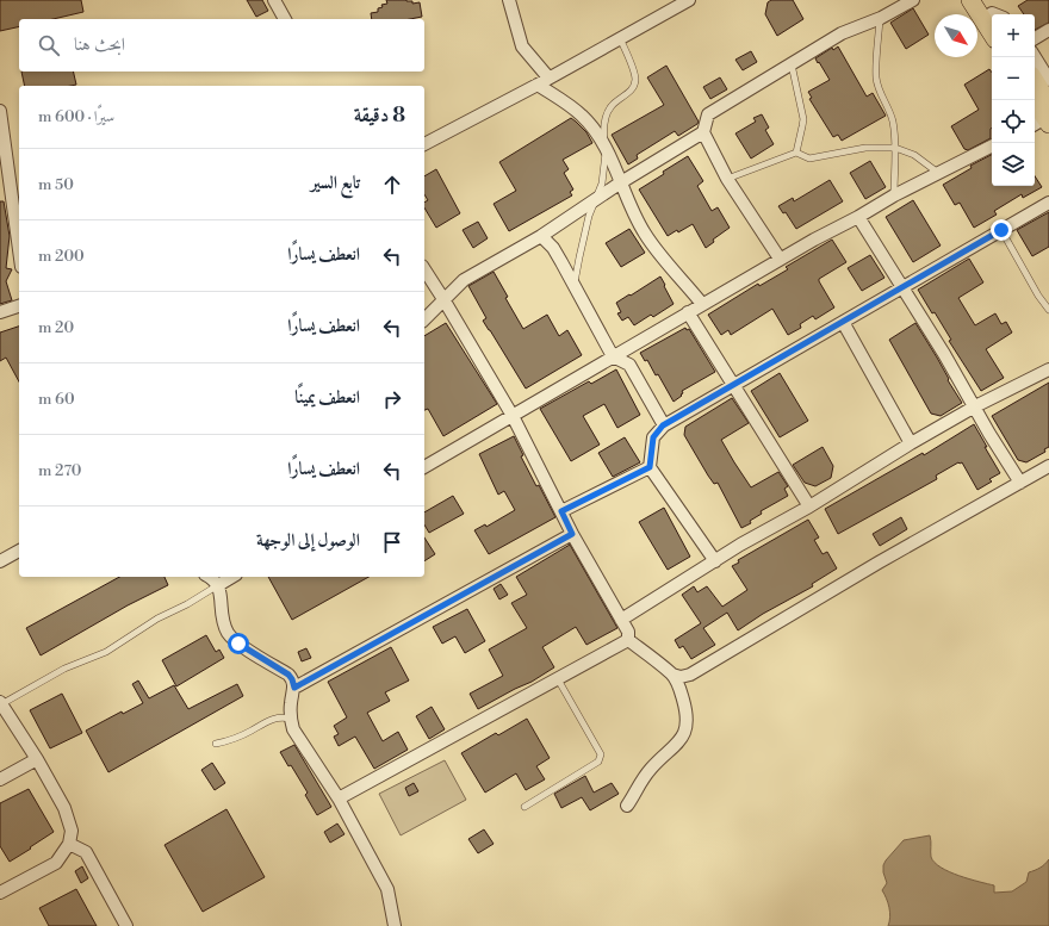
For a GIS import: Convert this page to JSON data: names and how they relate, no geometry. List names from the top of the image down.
{
  "north": "bottom right",
  "page": {
    "map_buttons": ["+", "−"],
    "search": "ابحث هنا",
    "heading": ["8 دقيقة", "سيرًا · 600 m"],
    "list": [
      ["تابع السير", "50 m"],
      ["انعطف يسارًا", "200 m"],
      ["انعطف يسارًا", "20 m"],
      ["انعطف يمينًا", "60 m"],
      ["انعطف يسارًا", "270 m"],
      "الوصول إلى الوجهة"
    ]
  }
}
